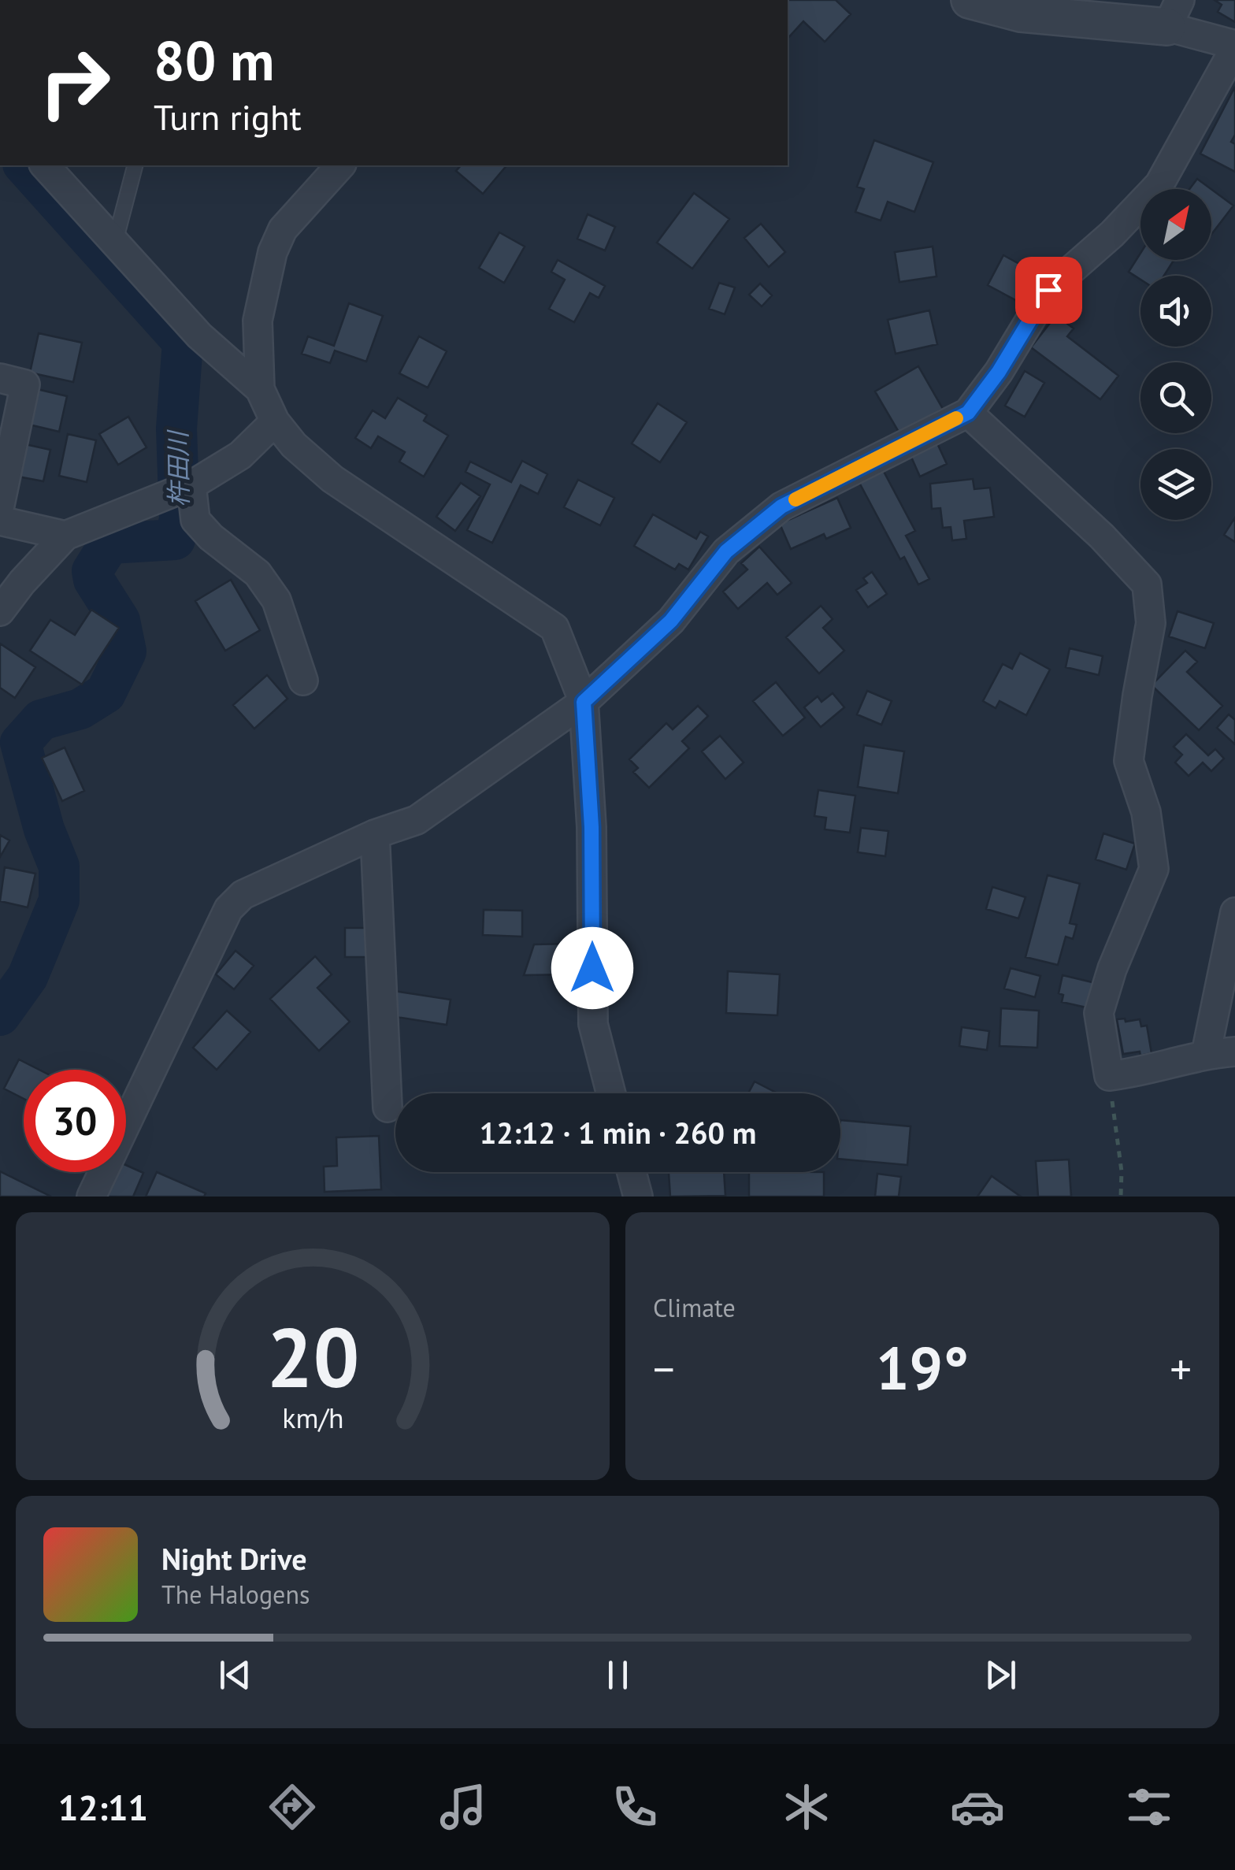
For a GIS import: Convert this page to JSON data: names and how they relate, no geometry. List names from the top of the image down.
{
  "water": ["杵田川"],
  "north": "top right",
  "page": {
    "turn": ["80 m", "Turn right"],
    "limit": "30",
    "trip": "12:12 · 1 min · 260 m",
    "tile": "Climate",
    "heat": ["−", "19°", "+"],
    "song": ["Night Drive", "The Halogens"],
    "tabs": "12:11",
    "gauge": ["20", "km/h"]
  }
}
